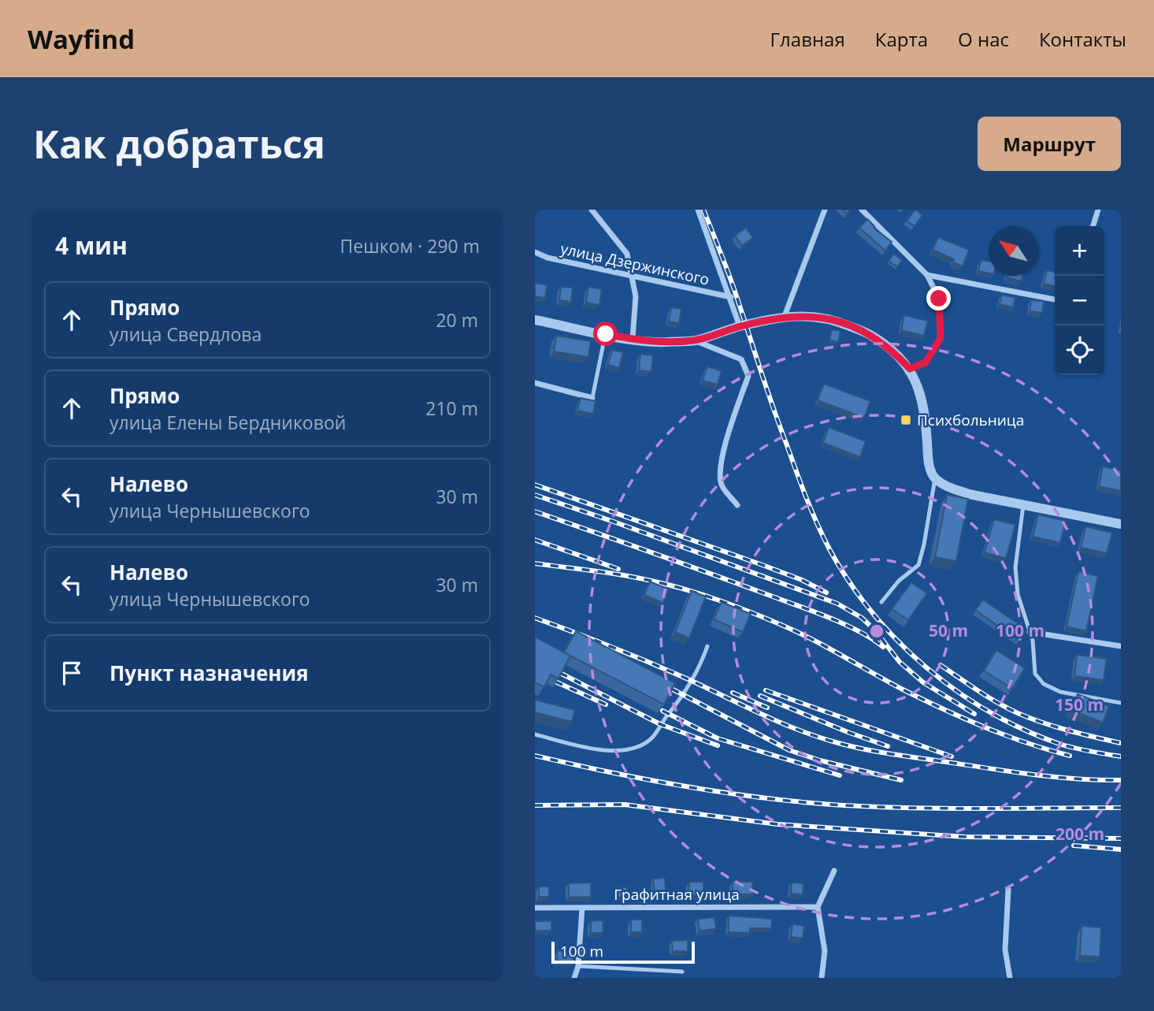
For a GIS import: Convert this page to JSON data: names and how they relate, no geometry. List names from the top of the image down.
{
  "streets": {
    "street": ["улица Дзержинского", "Графитная улица"]
  },
  "places": {
    "transit": ["Психбольница"]
  },
  "scale_bar": "100 m",
  "north": "top left",
  "page": {
    "header": "Wayfind",
    "nav": [
      "Главная",
      "Карта",
      "О нас",
      "Контакты"
    ],
    "buttons": "Маршрут",
    "title": "Как добраться",
    "heading": ["4 мин", "Пешком · 290 m"],
    "map_buttons": ["+", "−"],
    "list": [
      ["Прямо", "улица Свердлова", "20 m"],
      ["Прямо", "улица Елены Бердниковой", "210 m"],
      ["Налево", "улица Чернышевского", "30 m"],
      ["Налево", "улица Чернышевского", "30 m"],
      "Пункт назначения"
    ],
    "scale": "100 m"
  },
  "rings": [
    "50 m",
    "100 m",
    "150 m",
    "200 m"
  ]
}
